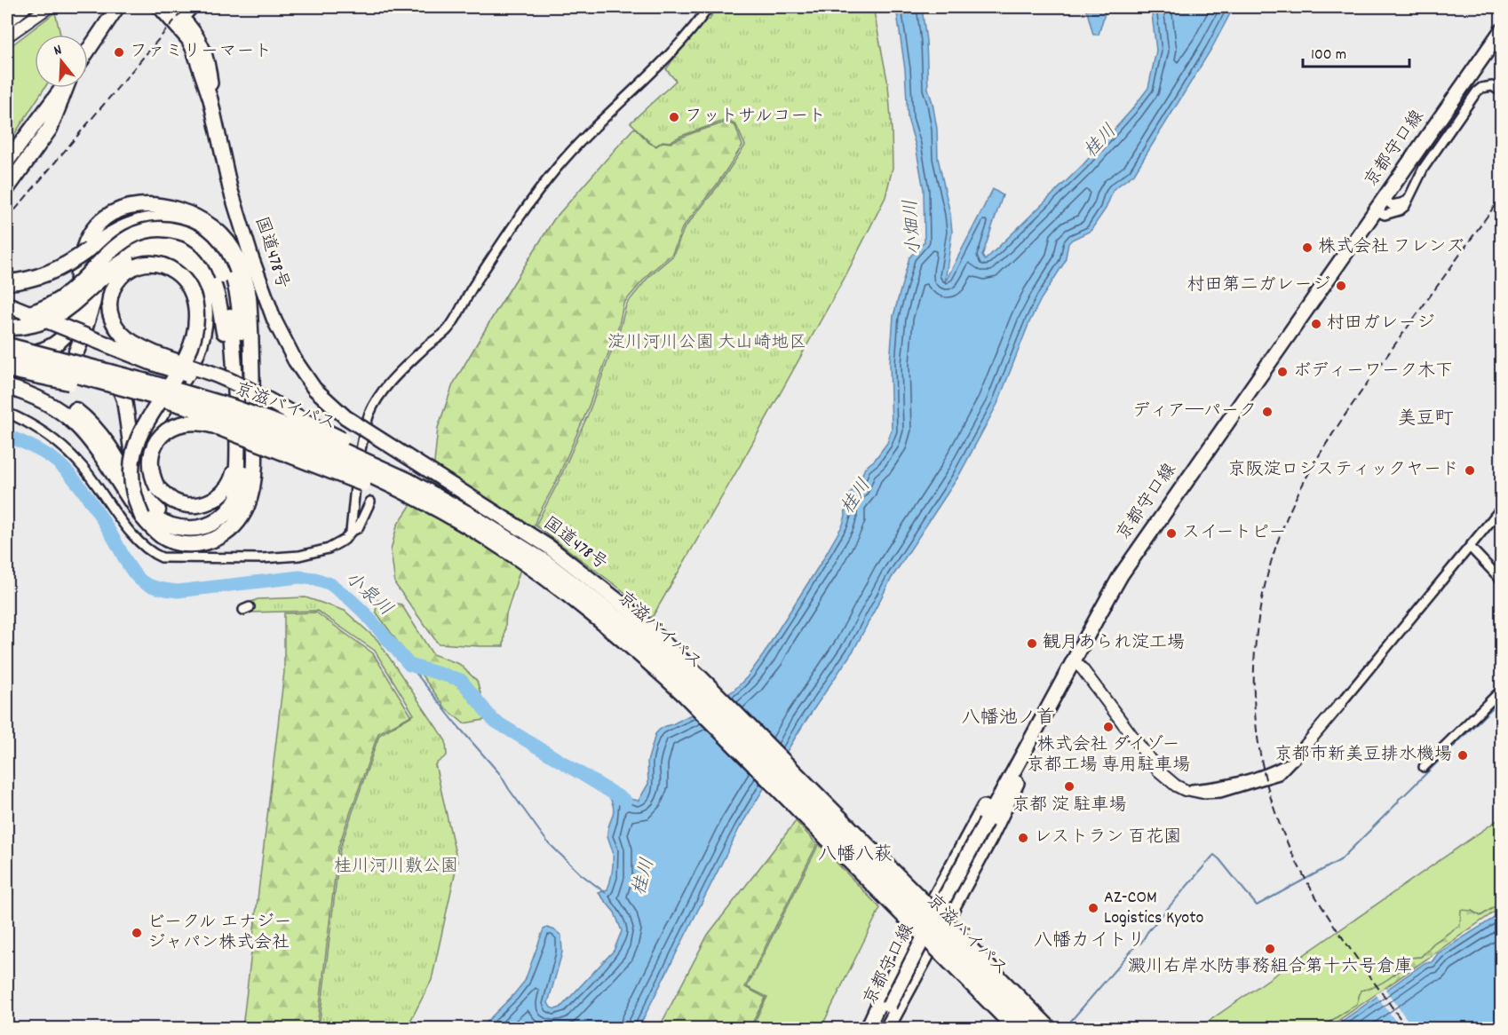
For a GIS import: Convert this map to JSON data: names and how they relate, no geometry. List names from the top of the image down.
{
  "streets": {
    "highway": ["京滋バイパス"],
    "main road": ["京都守口線", "国道478号"]
  },
  "crossings": [
    ["京都守口線", "国道478号"]
  ],
  "districts": [
    "美豆町",
    "八幡池ノ首",
    "八幡八萩",
    "八幡カイトリ"
  ],
  "water": ["桂川", "小畑川", "小泉川"],
  "parks": ["淀川河川公園 大山崎地区", "桂川河川敷公園"],
  "places": [
    "ファミリーマート",
    "フットサルコート",
    "株式会社 フレンズ",
    "村田第二ガレージ",
    "村田ガレージ",
    "ボディーワーク木下",
    "ディア―パーク",
    "京阪淀ロジスティックヤード",
    "スイートピー",
    "観月あられ淀工場",
    "株式会社 ダイゾー 京都工場 専用駐車場",
    "京都市新美豆排水機場",
    "京都 淀 駐車場",
    "レストラン 百花園",
    "AZ-COM Logistics Kyoto",
    "ビークル エナジー ジャパン株式会社",
    "澱川右岸水防事務組合第十六号倉庫"
  ],
  "scale_bar": "100 m",
  "north": "top"
}
